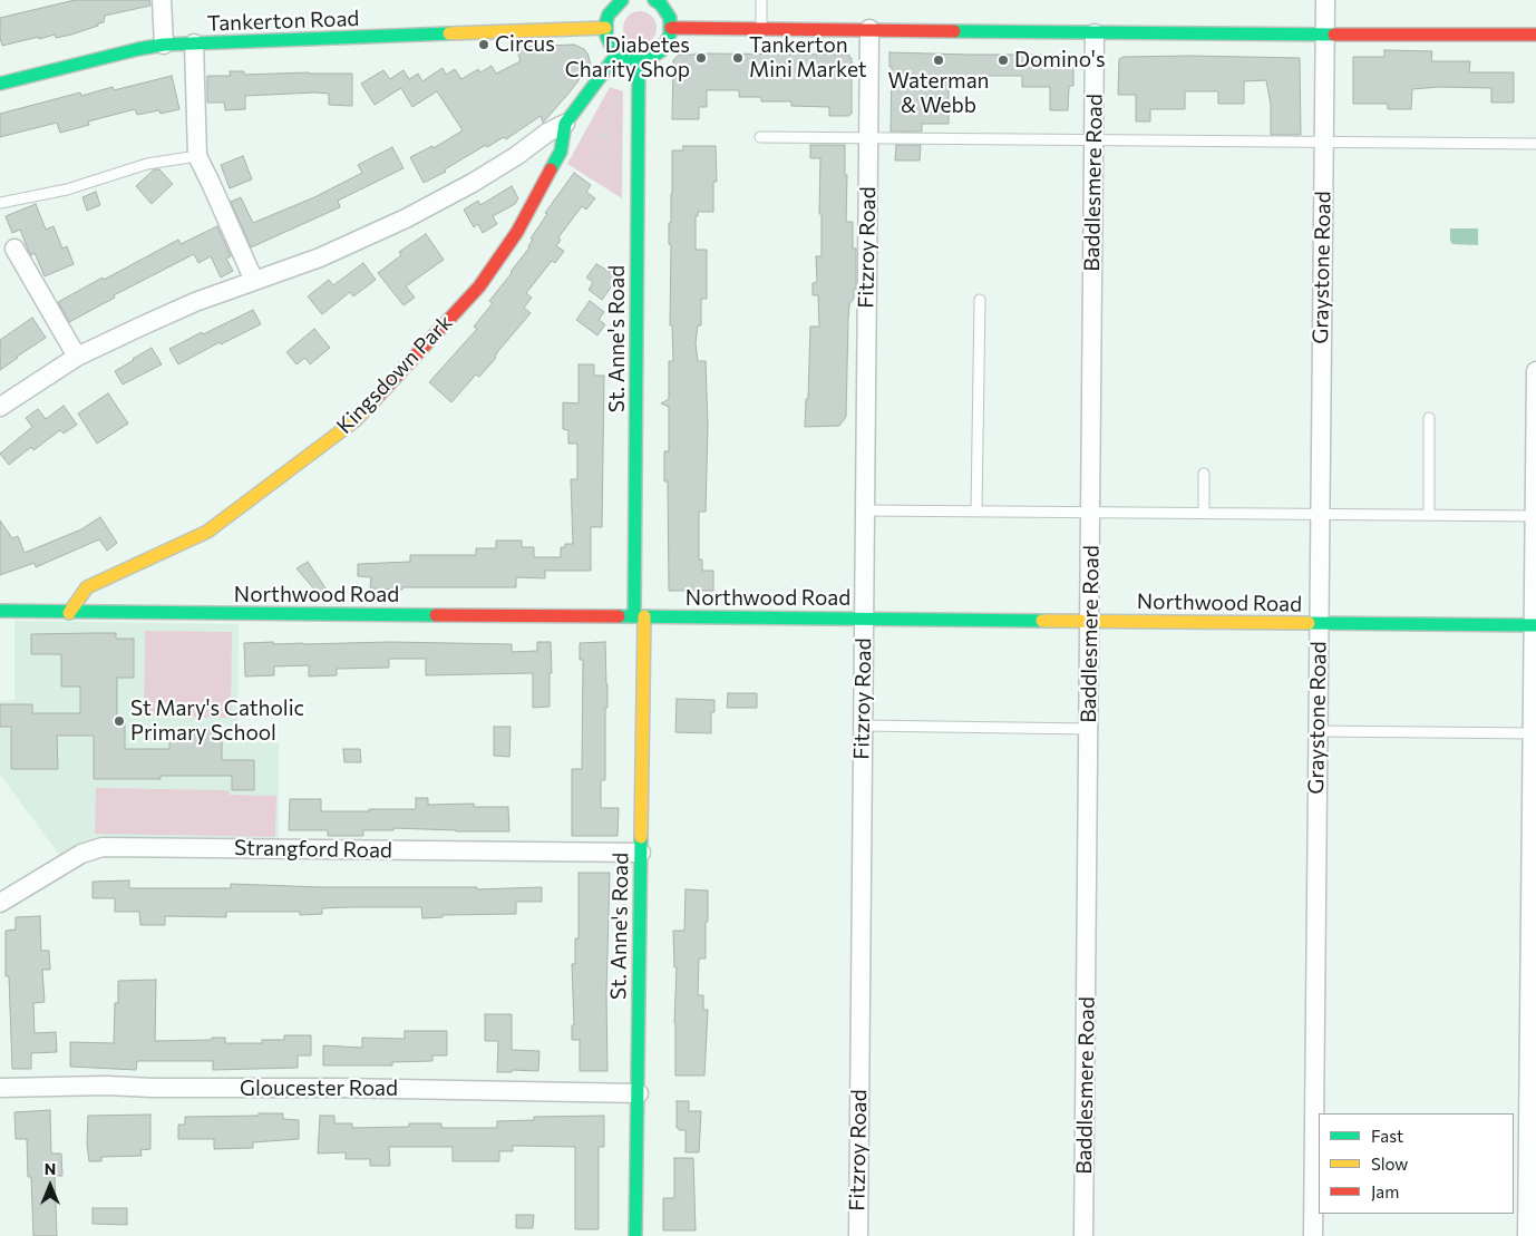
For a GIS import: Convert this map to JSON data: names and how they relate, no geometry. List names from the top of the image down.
{
  "streets": {
    "street": [
      "Tankerton Road",
      "Baddlesmere Road",
      "Fitzroy Road",
      "Graystone Road",
      "St. Anne's Road",
      "Kingsdown Park",
      "Northwood Road",
      "Strangford Road",
      "Gloucester Road"
    ]
  },
  "crossings": [
    ["Baddlesmere Road", "Northwood Road"],
    ["Fitzroy Road", "Northwood Road"],
    ["Graystone Road", "Northwood Road"],
    ["St. Anne's Road", "Northwood Road"],
    ["St. Anne's Road", "Strangford Road"],
    ["St. Anne's Road", "Gloucester Road"],
    ["Kingsdown Park", "Northwood Road"]
  ],
  "places": [
    "Circus",
    "Diabetes Charity Shop",
    "Tankerton Mini Market",
    "Waterman & Webb",
    "Domino's",
    "St Mary's Catholic Primary School"
  ],
  "legend": ["Fast", "Slow", "Jam"],
  "north": "top"
}
